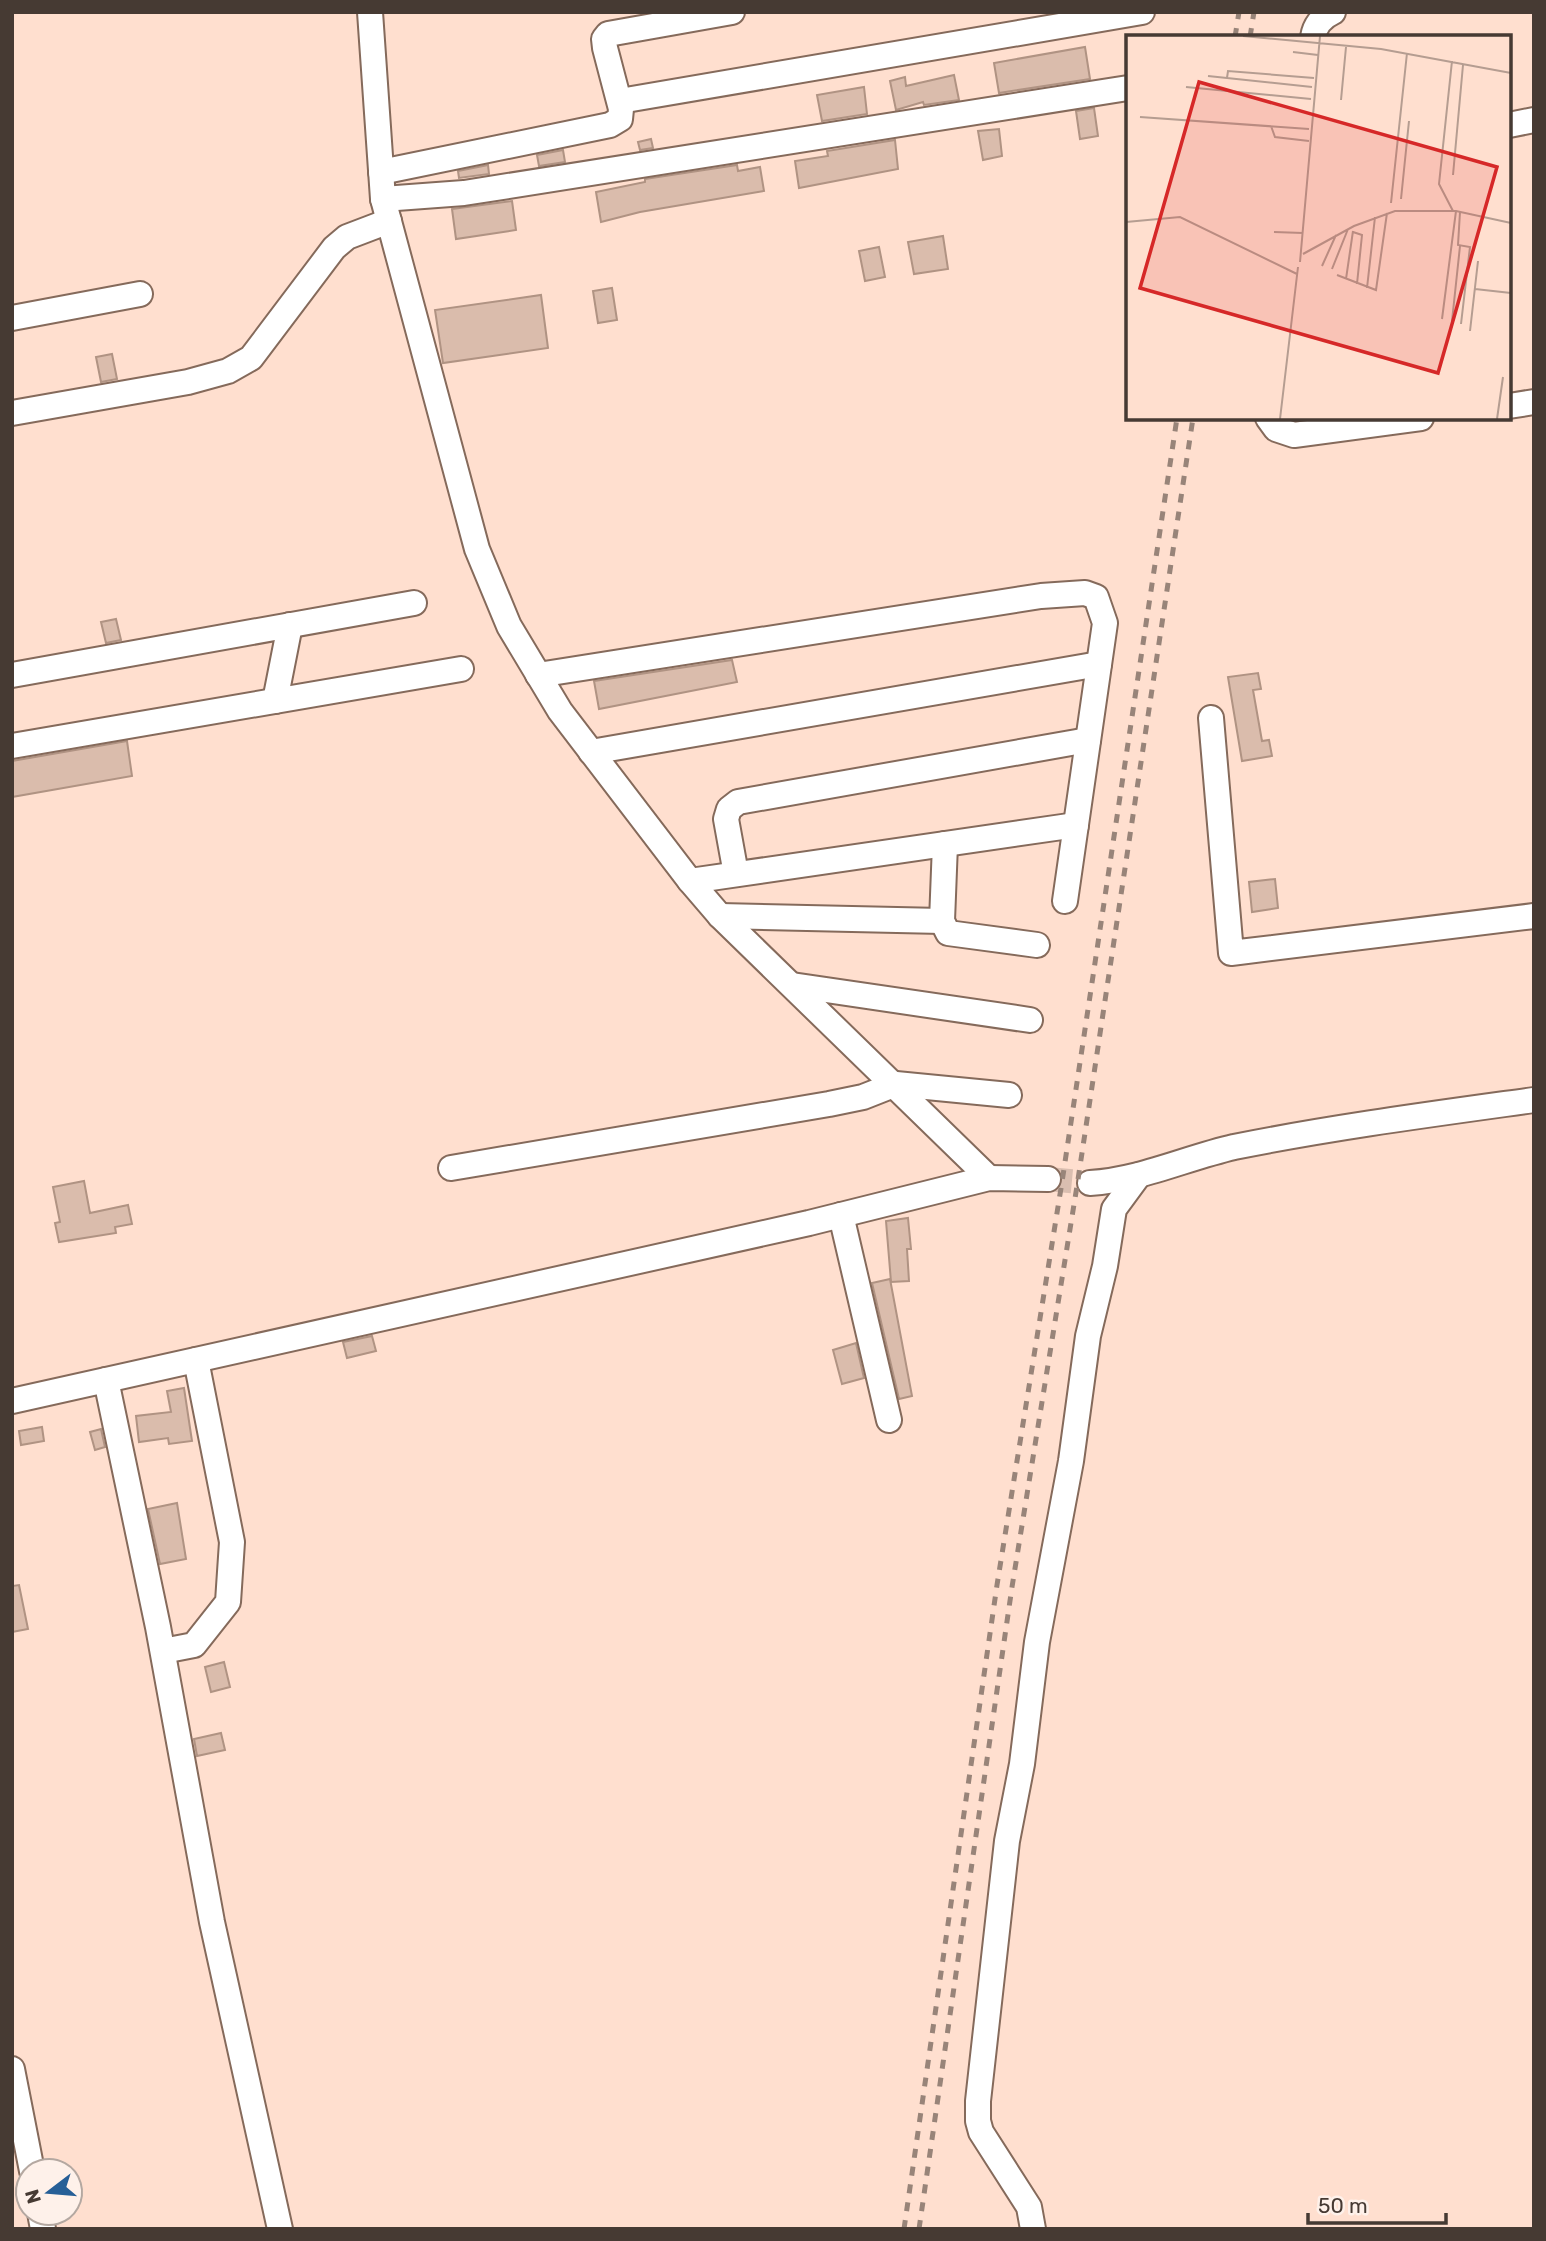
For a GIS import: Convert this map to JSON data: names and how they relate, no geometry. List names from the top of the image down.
{
  "scale_bar": "50 m",
  "north": "left"
}
